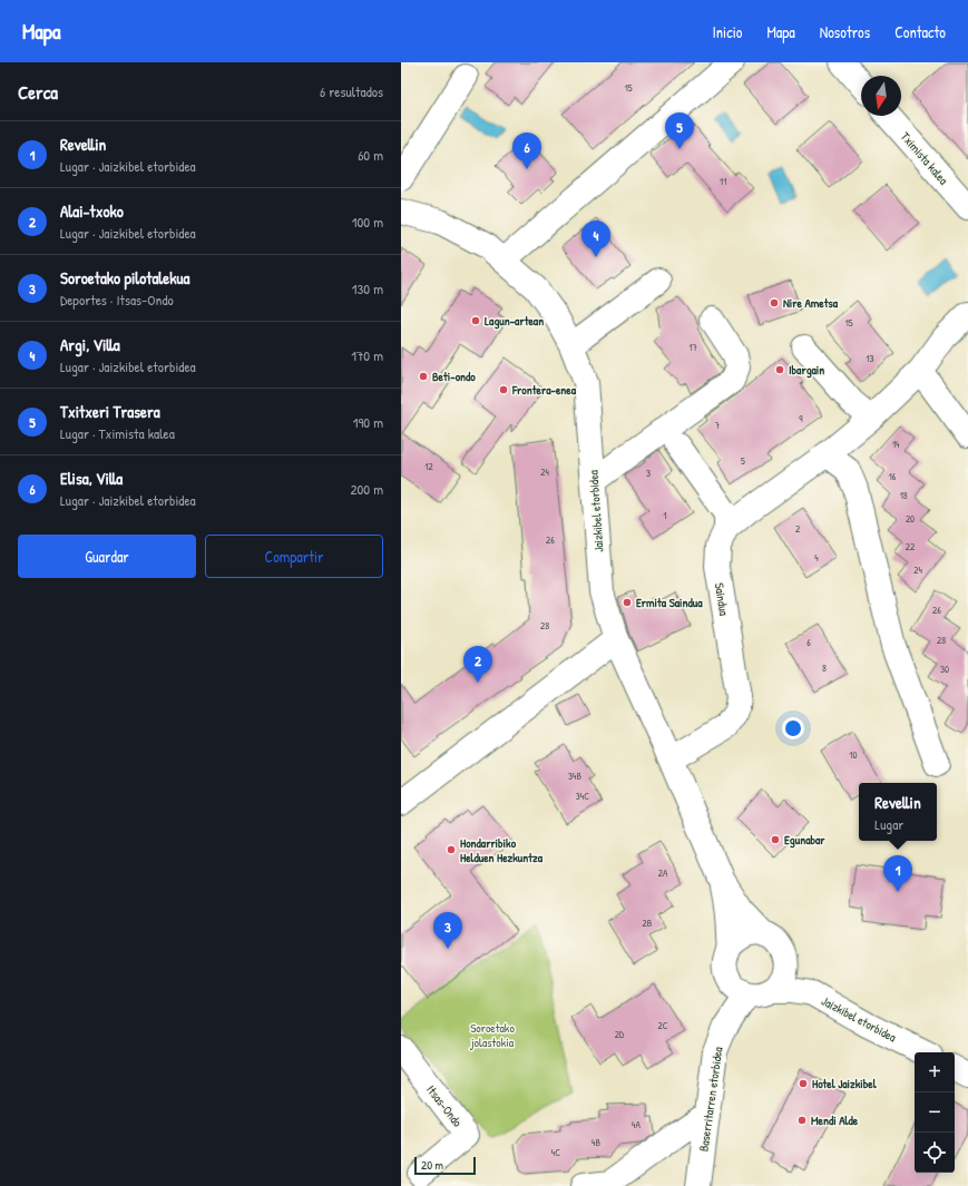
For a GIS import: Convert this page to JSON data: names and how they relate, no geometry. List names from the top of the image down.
{
  "streets": {
    "street": [
      "Tximista kalea",
      "Jaizkibel etorbidea",
      "Saindua",
      "Baserritarren etorbidea",
      "Itsas-Ondo"
    ]
  },
  "crossings": [
    ["Jaizkibel etorbidea", "Saindua"],
    ["Jaizkibel etorbidea", "Baserritarren etorbidea"]
  ],
  "parks": ["Soroetako jolastokia"],
  "places": [
    "Nire Ametsa",
    "Lagun-artean",
    "Ibargain",
    "Beti-ondo",
    "Frontera-enea",
    "Ermita Saindua",
    "Egunabar",
    "Hondarribiko Helduen Hezkuntza",
    "Hotel Jaizkibel",
    "Mendi Alde"
  ],
  "house_numbers": [
    "15",
    "11",
    "15",
    "17",
    "13",
    "9",
    "7",
    "14",
    "5",
    "12",
    "24",
    "3",
    "16",
    "18",
    "1",
    "20",
    "2",
    "26",
    "22",
    "4",
    "24",
    "26",
    "28",
    "28",
    "6",
    "8",
    "30",
    "10",
    "34B",
    "34C",
    "2A",
    "2B",
    "2C",
    "2D",
    "4A",
    "4B",
    "4C"
  ],
  "scale_bar": "20 m",
  "north": "bottom",
  "page": {
    "header": "Mapa",
    "nav": [
      "Inicio",
      "Mapa",
      "Nosotros",
      "Contacto"
    ],
    "heading": ["Cerca", "6 resultados"],
    "pins": [
      "5",
      "6",
      "4",
      "2",
      "1",
      "3"
    ],
    "list": [
      {
        "mark": "1",
        "name": "Revellin",
        "note": "Lugar · Jaizkibel etorbidea",
        "value": "60 m"
      },
      {
        "mark": "2",
        "name": "Alai-txoko",
        "note": "Lugar · Jaizkibel etorbidea",
        "value": "100 m"
      },
      {
        "mark": "3",
        "name": "Soroetako pilotalekua",
        "note": "Deportes · Itsas-Ondo",
        "value": "130 m"
      },
      {
        "mark": "4",
        "name": "Argi, Villa",
        "note": "Lugar · Jaizkibel etorbidea",
        "value": "170 m"
      },
      {
        "mark": "5",
        "name": "Txitxeri Trasera",
        "note": "Lugar · Tximista kalea",
        "value": "190 m"
      },
      {
        "mark": "6",
        "name": "Elisa, Villa",
        "note": "Lugar · Jaizkibel etorbidea",
        "value": "200 m"
      }
    ],
    "buttons": ["Guardar", "Compartir"],
    "popup": ["Revellin", "Lugar"],
    "map_buttons": ["+", "−"],
    "scale": "20 m"
  }
}
